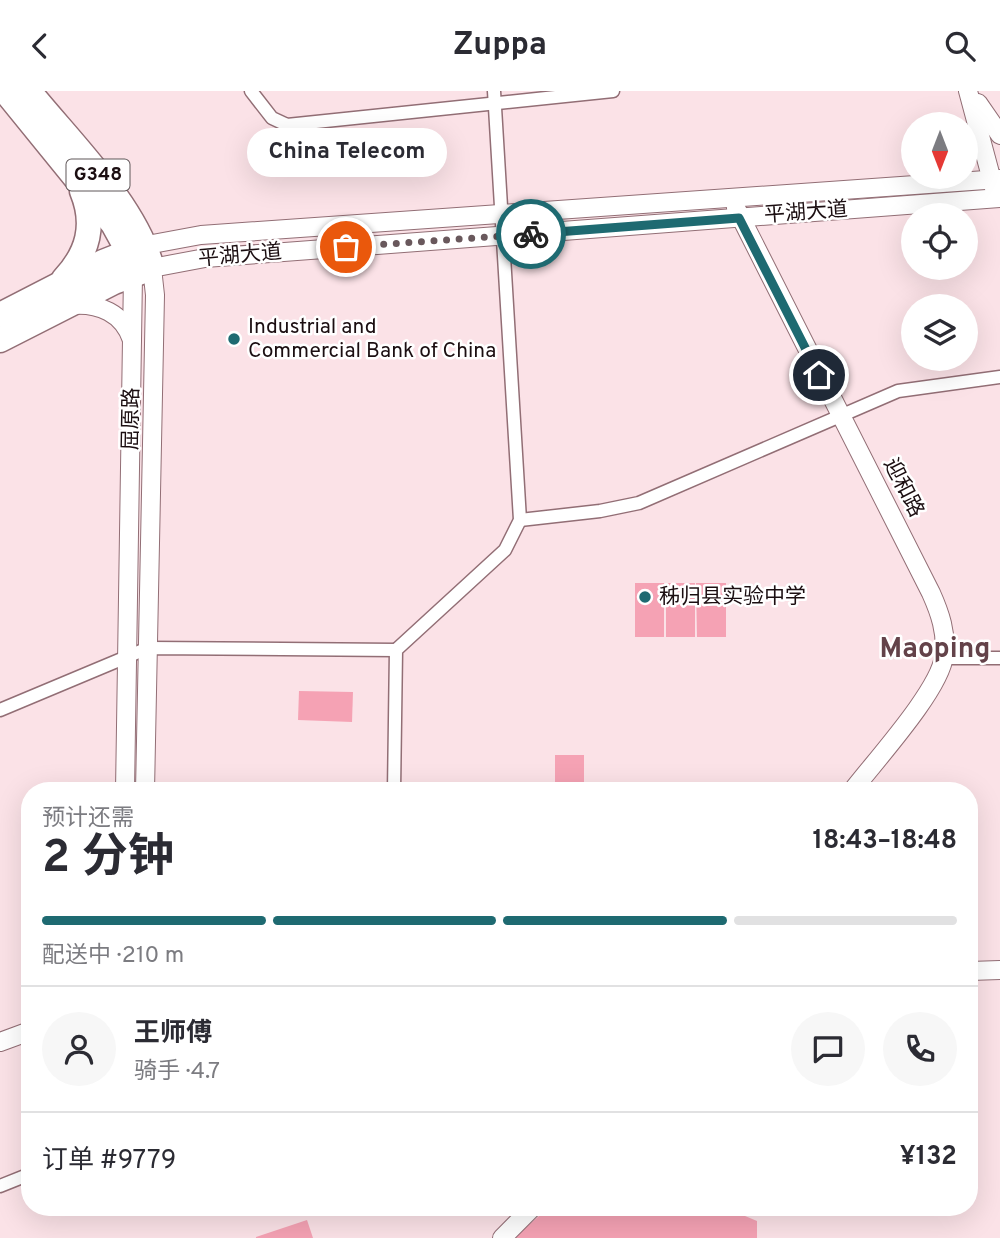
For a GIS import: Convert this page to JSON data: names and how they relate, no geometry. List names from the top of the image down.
{
  "streets": {
    "highway": ["G348", "平湖大道", "屈原路"],
    "main road": ["迎和路"]
  },
  "crossings": [
    ["平湖大道", "屈原路"],
    ["平湖大道", "迎和路"]
  ],
  "districts": ["Maoping"],
  "places": ["China Telecom", "Industrial and Commercial Bank of China", "秭归县实验中学"],
  "north": "bottom",
  "page": {
    "header": "Zuppa",
    "bubble": "China Telecom",
    "heading": ["2 分钟", "预计还需", "18:43–18:48"],
    "panel": [
      "王师傅",
      "骑手 · 4.7",
      "订单 #9779",
      "¥132"
    ],
    "bar": "配送中 · 210 m"
  }
}
